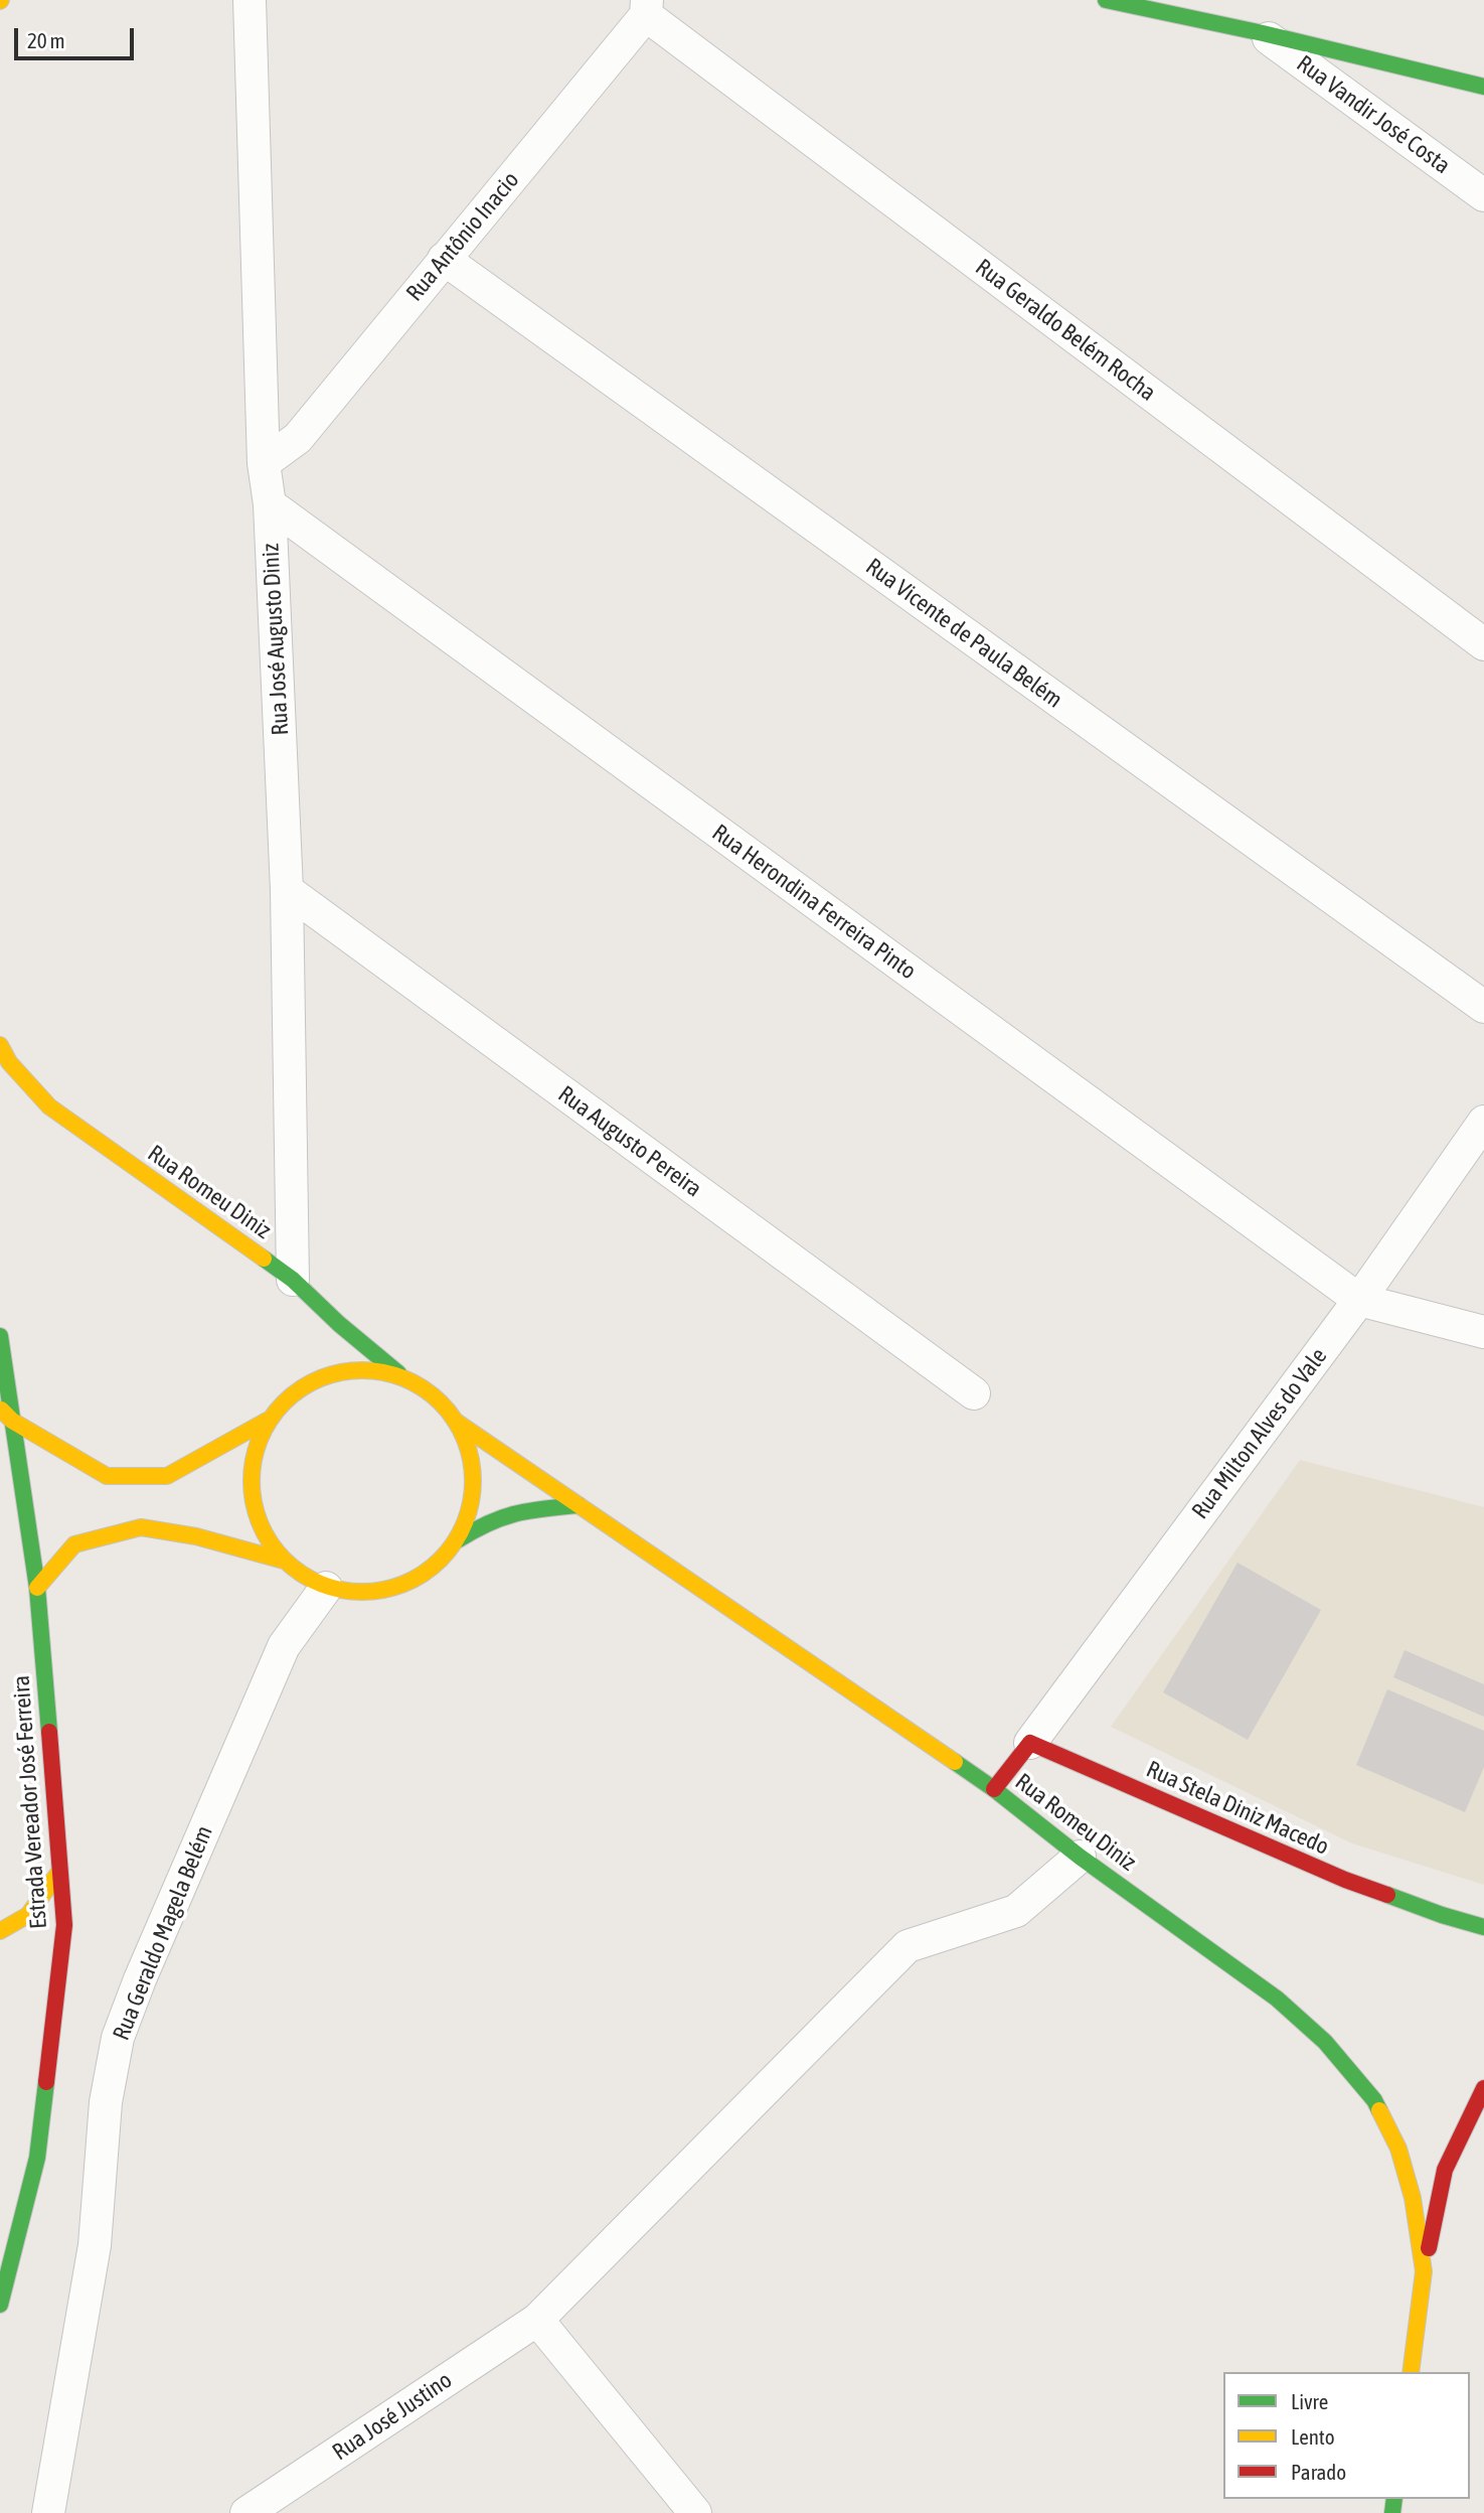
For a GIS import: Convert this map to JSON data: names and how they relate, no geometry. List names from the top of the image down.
{
  "streets": {
    "street": [
      "Rua Vandir José Costa",
      "Rua Antônio Inacio",
      "Rua Geraldo Belém Rocha",
      "Rua Vicente de Paula Belém",
      "Rua José Augusto Diniz",
      "Rua Herondina Ferreira Pinto",
      "Rua Augusto Pereira",
      "Rua Romeu Diniz",
      "Rua Milton Alves do Vale",
      "Estrada Vereador José Ferreira",
      "Rua Stela Diniz Macedo",
      "Rua Geraldo Magela Belém",
      "Rua José Justino"
    ]
  },
  "crossings": [
    ["Rua Antônio Inacio", "Rua Geraldo Belém Rocha"],
    ["Rua Antônio Inacio", "Rua Vicente de Paula Belém"],
    ["Rua Antônio Inacio", "Rua José Augusto Diniz"],
    ["Rua José Augusto Diniz", "Rua Herondina Ferreira Pinto"],
    ["Rua José Augusto Diniz", "Rua Augusto Pereira"],
    ["Rua José Augusto Diniz", "Rua Romeu Diniz"],
    ["Rua Herondina Ferreira Pinto", "Rua Milton Alves do Vale"],
    ["Rua Romeu Diniz", "Rua Geraldo Magela Belém"],
    ["Rua Romeu Diniz", "Rua José Justino"],
    ["Rua Milton Alves do Vale", "Rua Stela Diniz Macedo"]
  ],
  "legend": ["Livre", "Lento", "Parado"],
  "scale_bar": "20 m"
}
